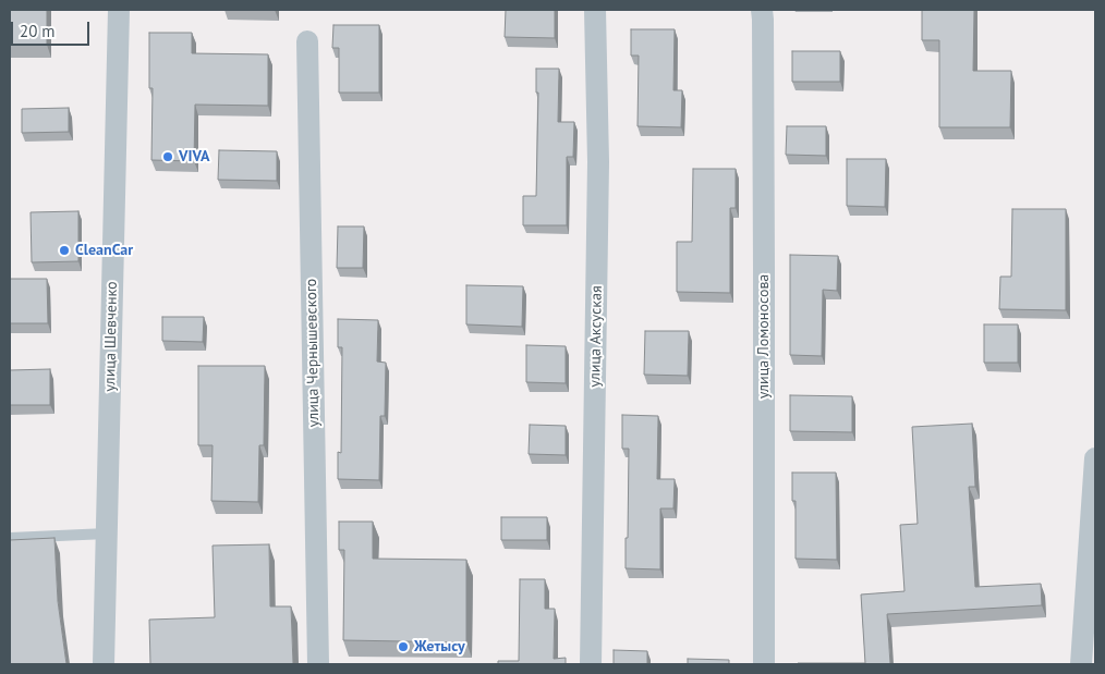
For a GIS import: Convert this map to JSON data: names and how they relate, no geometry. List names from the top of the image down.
{
  "streets": {
    "street": [
      "улица Шевченко",
      "улица Аксуская",
      "улица Ломоносова",
      "улица Чернышевского"
    ]
  },
  "places": ["VIVA", "CleanCar", "Жетысу"],
  "scale_bar": "20 m"
}
